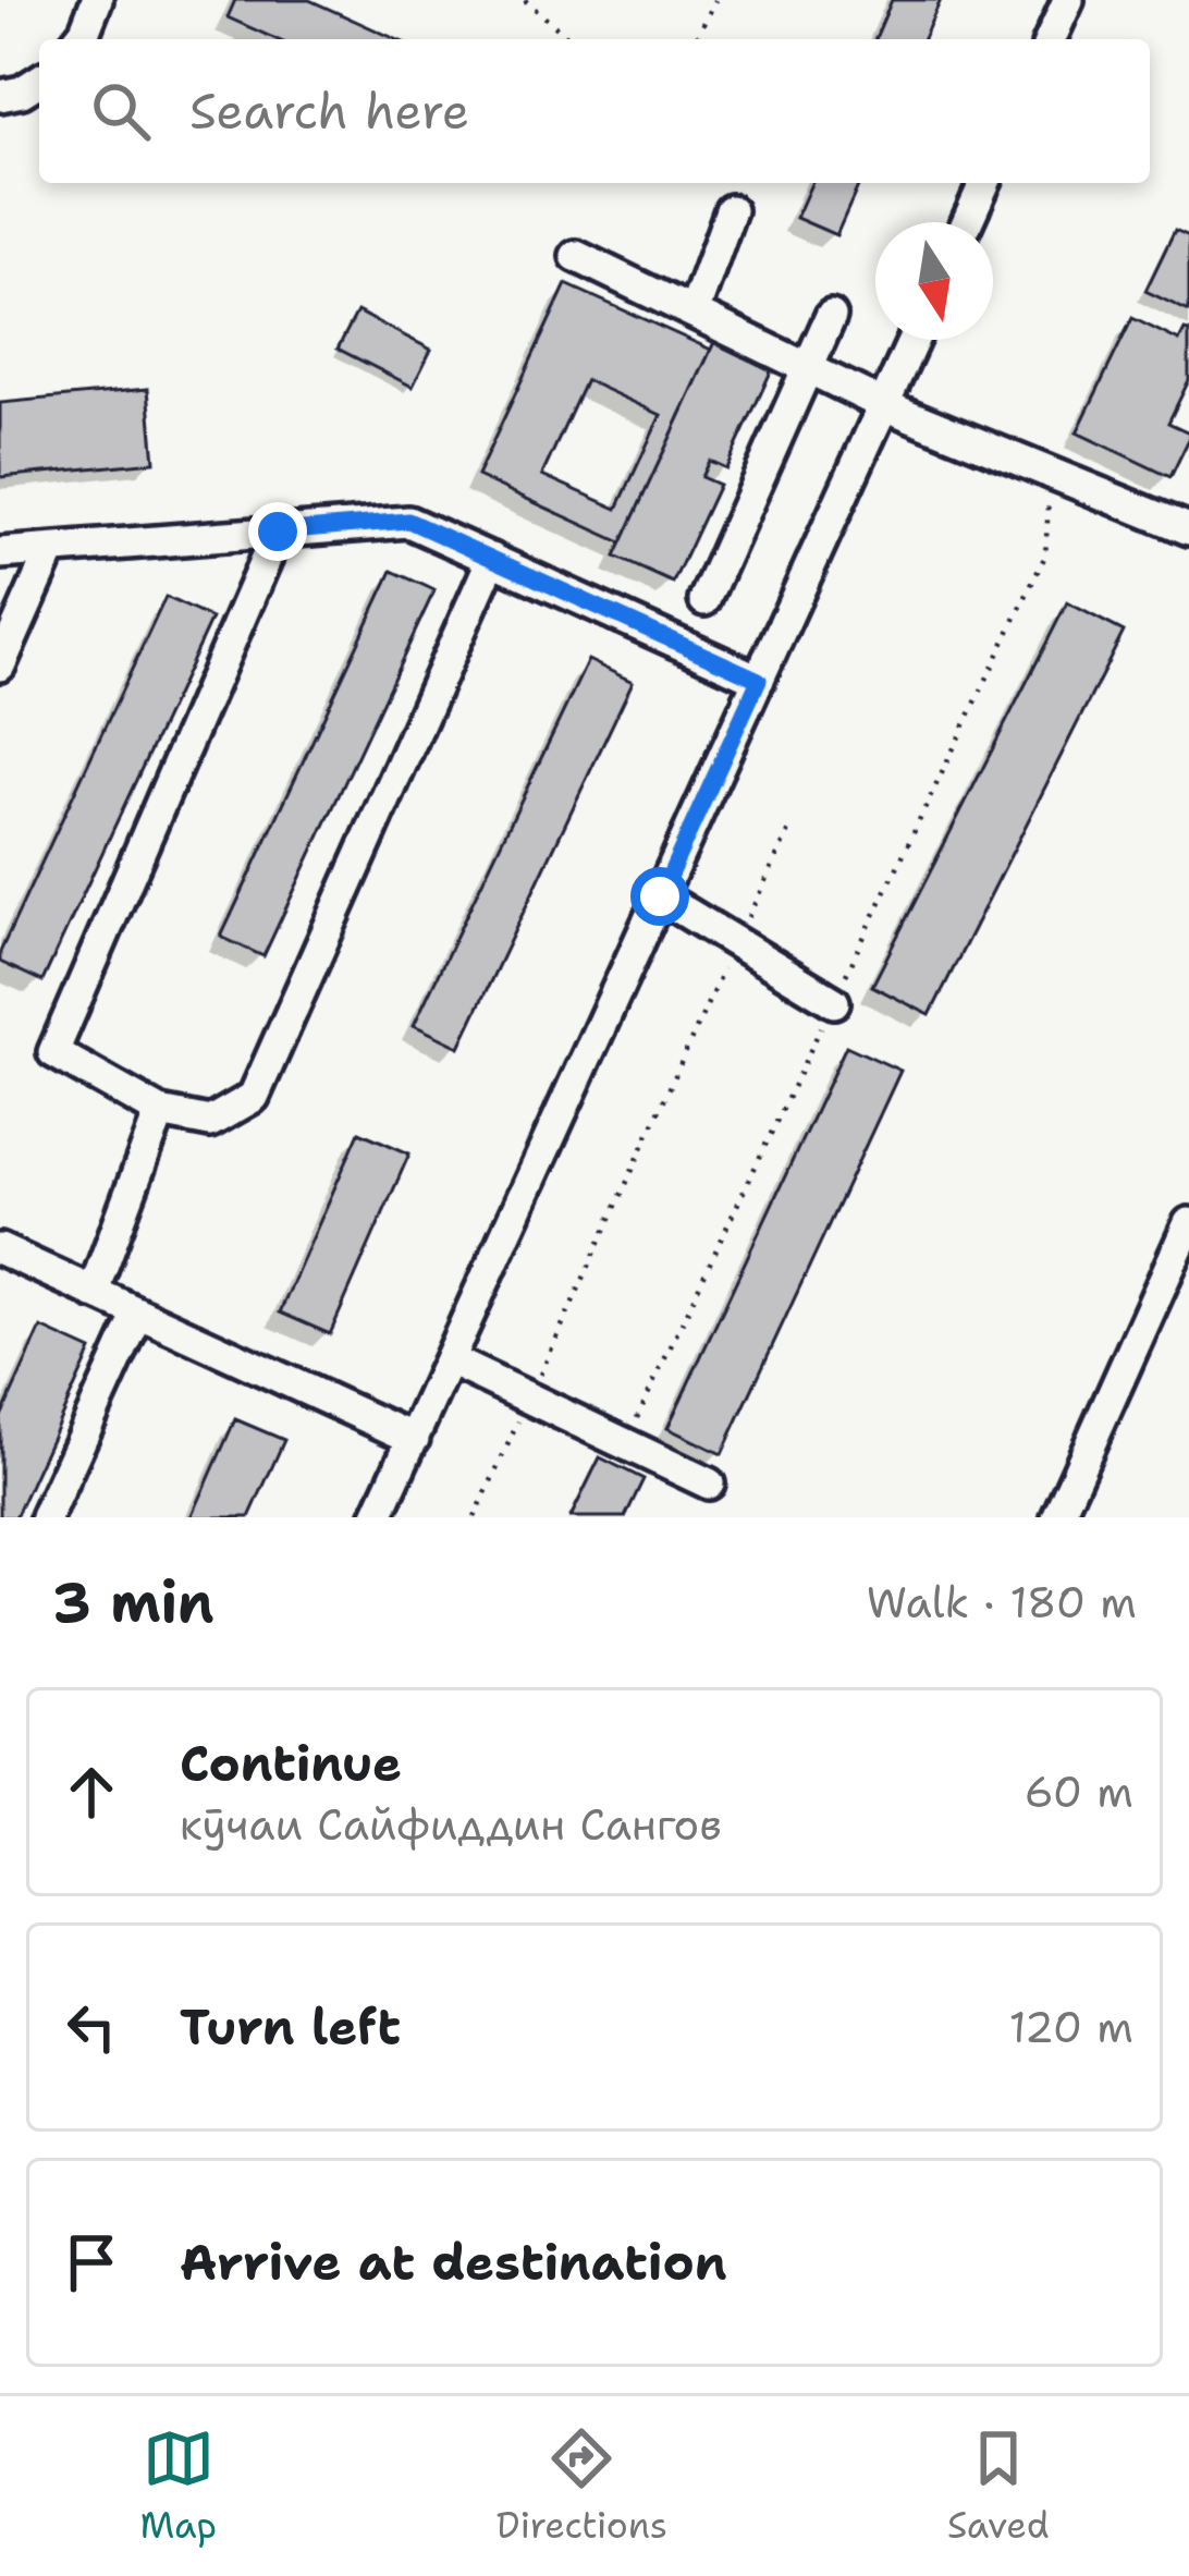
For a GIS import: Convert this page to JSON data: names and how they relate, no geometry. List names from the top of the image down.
{
  "north": "bottom",
  "page": {
    "search": "Search here",
    "heading": ["3 min", "Walk · 180 m"],
    "list": [
      ["Continue", "кӯчаи Сайфиддин Сангов", "60 m"],
      ["Turn left", "120 m"],
      "Arrive at destination"
    ],
    "nav": ["Map", "Directions", "Saved"]
  }
}
